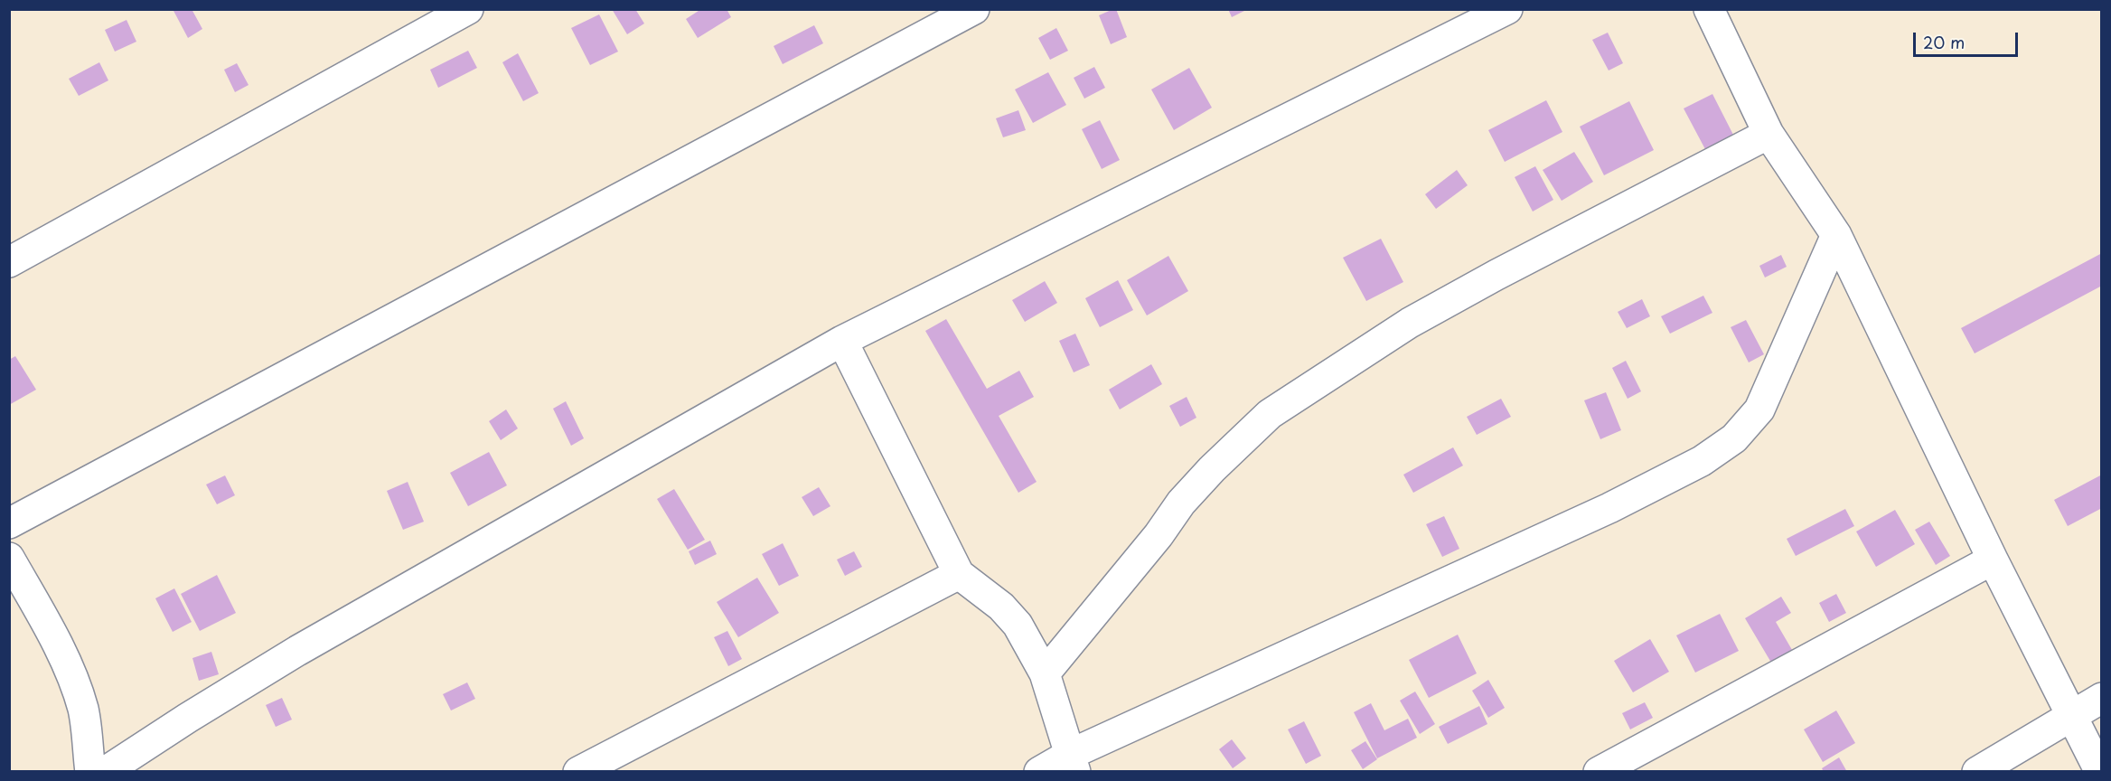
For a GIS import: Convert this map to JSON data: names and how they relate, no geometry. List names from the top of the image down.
{
  "scale_bar": "20 m"
}
